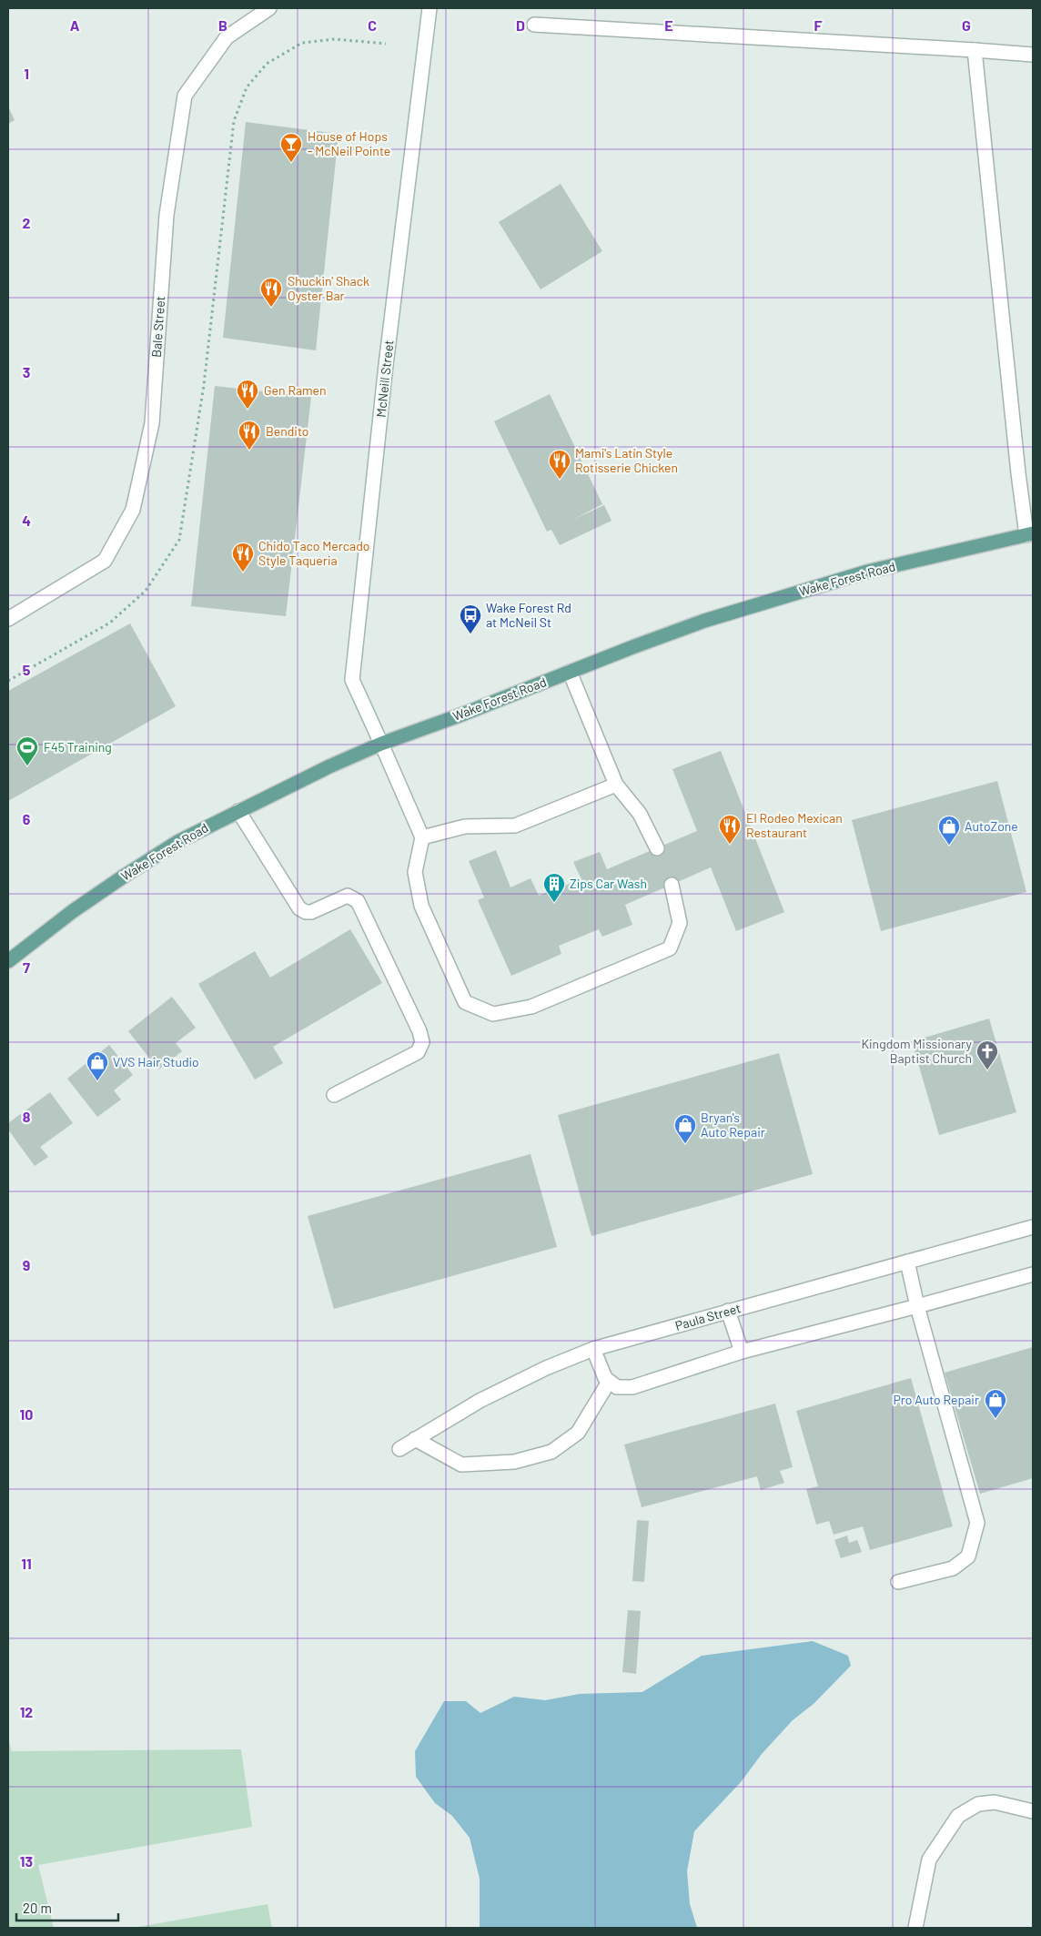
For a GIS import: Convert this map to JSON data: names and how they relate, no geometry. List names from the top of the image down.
{
  "streets": {
    "main road": ["Wake Forest Road"],
    "street": ["Bale Street", "McNeill Street", "Paula Street"]
  },
  "crossings": [
    ["McNeill Street", "Wake Forest Road"]
  ],
  "places": {
    "bar": ["House of Hops - McNeil Pointe"],
    "restaurant": [
      "Shuckin' Shack Oyster Bar",
      "Gen Ramen",
      "Bendito",
      "Mami's Latín Style Rotisserie Chicken",
      "Chido Taco Mercado Style Taqueria",
      "El Rodeo Mexican Restaurant"
    ],
    "bus stop": ["Wake Forest Rd at McNeil St"],
    "sports": ["F45 Training"],
    "shop": [
      "AutoZone",
      "VVS Hair Studio",
      "Bryan's Auto Repair",
      "Pro Auto Repair"
    ],
    "building": ["Zips Car Wash"],
    "church": ["Kingdom Missionary Baptist Church"]
  },
  "scale_bar": "20 m",
  "grid": {
    "columns": [
      "A",
      "B",
      "C",
      "D",
      "E",
      "F",
      "G"
    ],
    "rows": [
      "1",
      "2",
      "3",
      "4",
      "5",
      "6",
      "7",
      "8",
      "9",
      "10",
      "11",
      "12",
      "13"
    ]
  }
}
